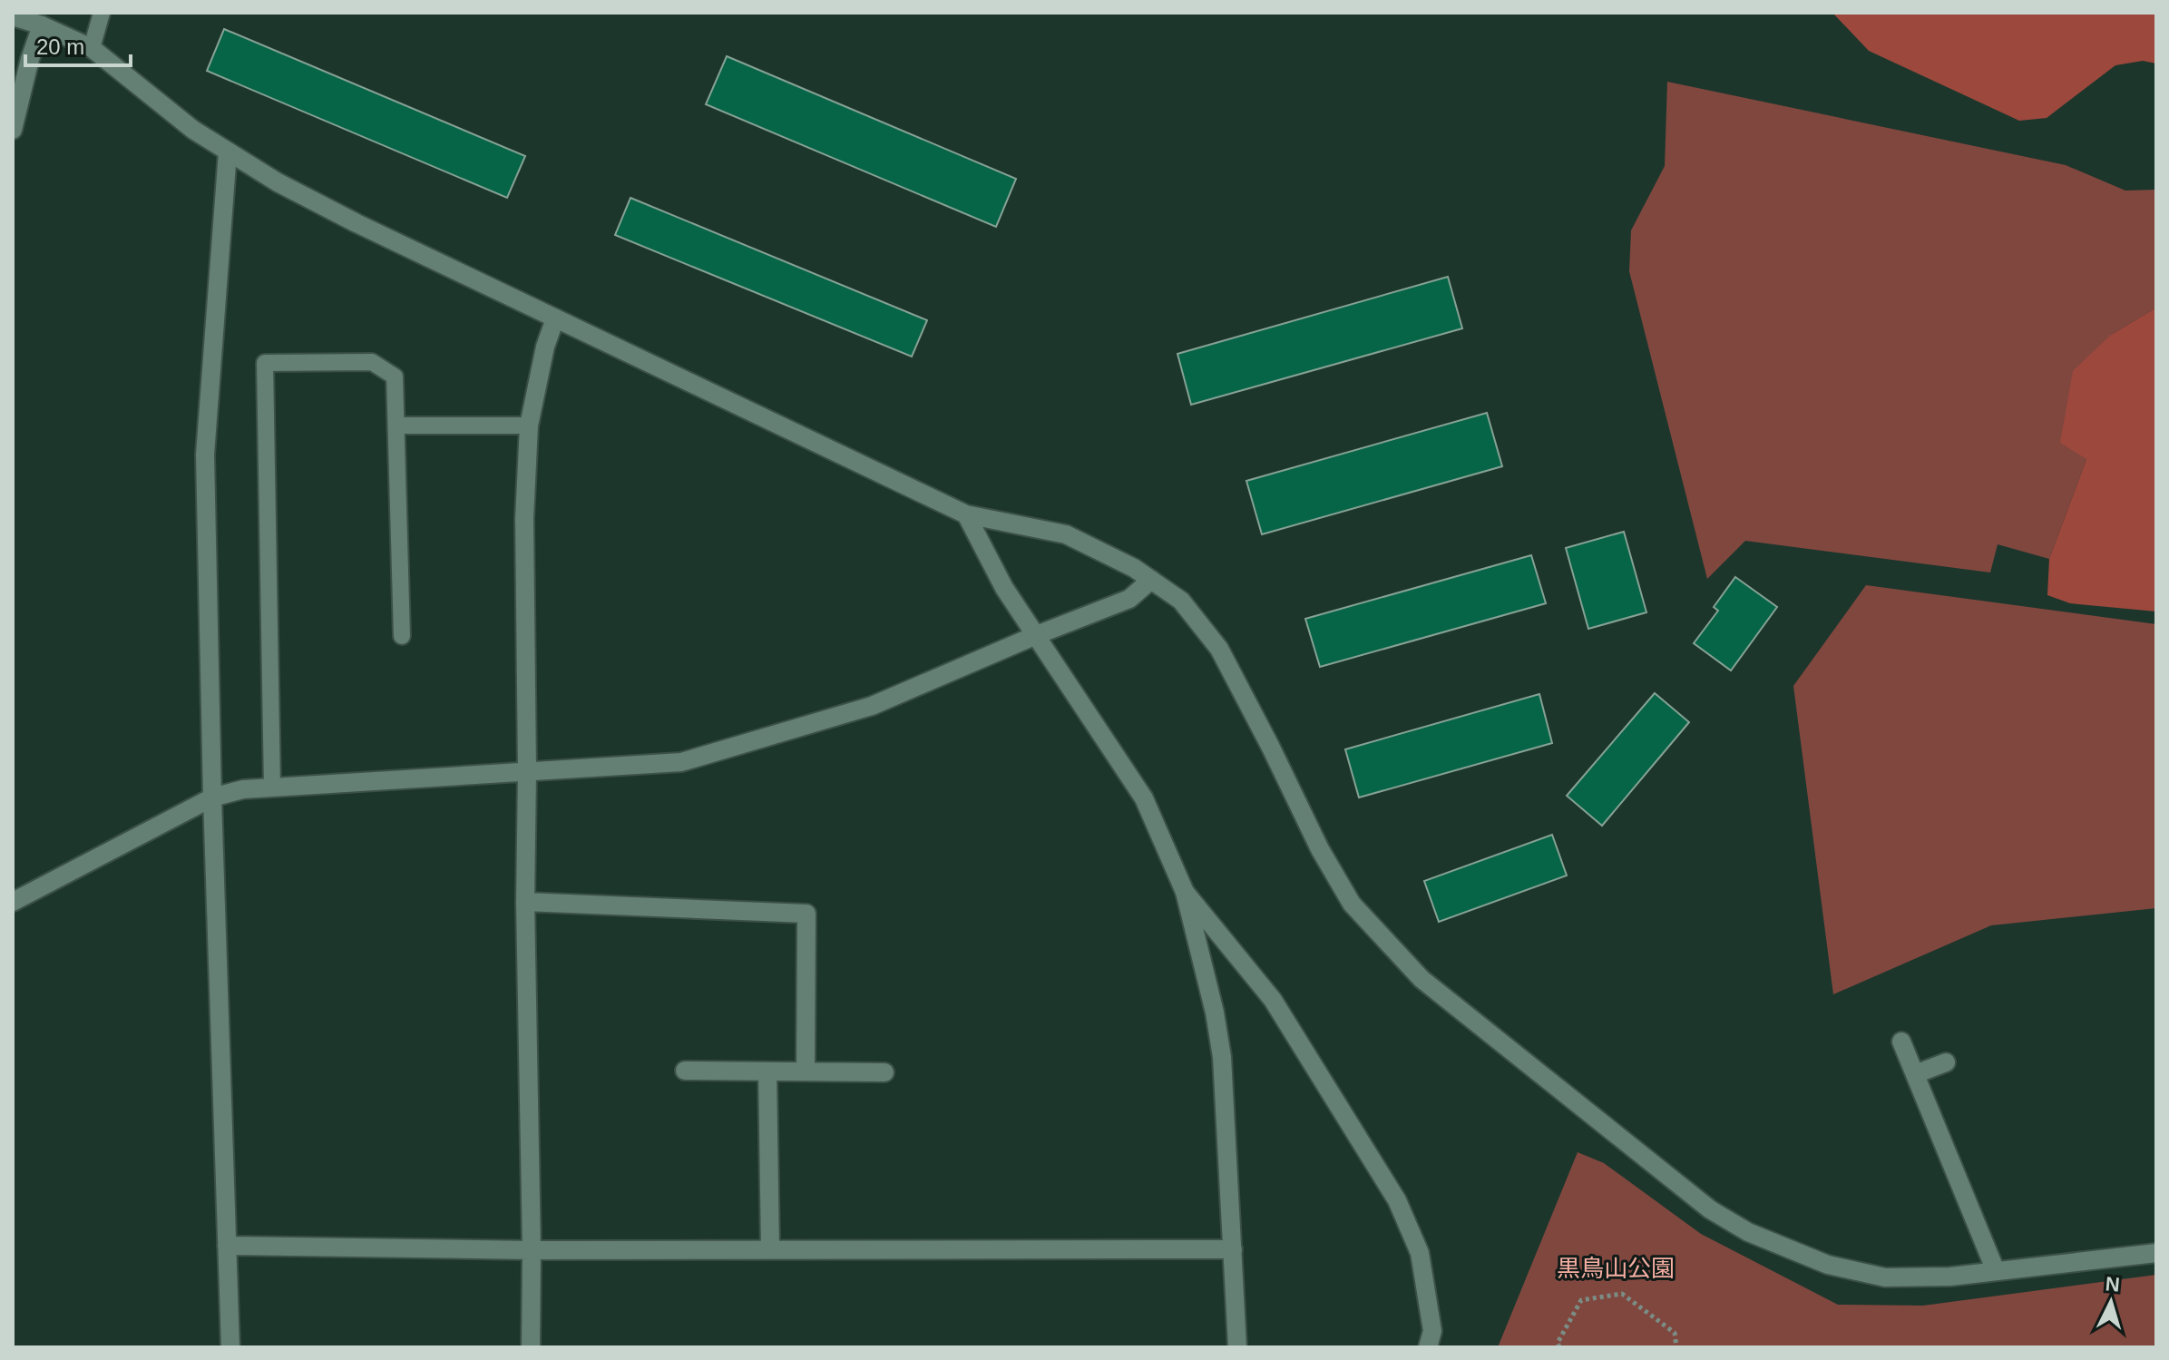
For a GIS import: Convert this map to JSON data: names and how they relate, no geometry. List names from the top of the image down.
{
  "parks": ["黒鳥山公園"],
  "scale_bar": "20 m",
  "north": "top"
}
